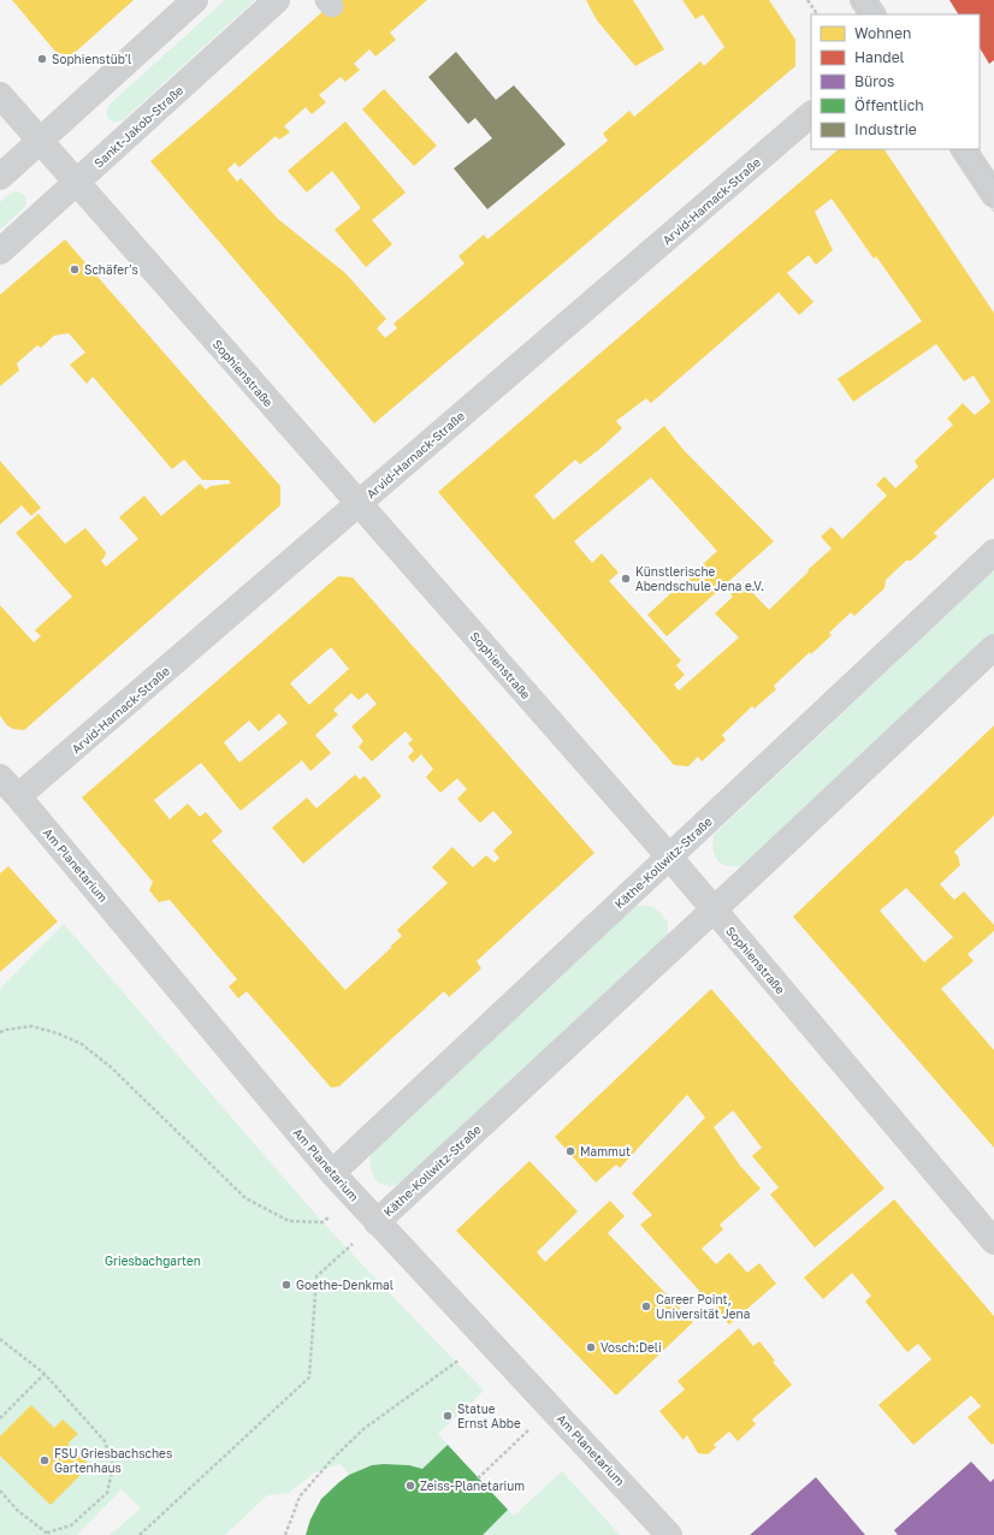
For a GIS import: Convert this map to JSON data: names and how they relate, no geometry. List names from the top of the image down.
{
  "streets": {
    "street": [
      "Sankt-Jakob-Straße",
      "Arvid-Harnack-Straße",
      "Sophienstraße",
      "Käthe-Kollwitz-Straße",
      "Am Planetarium"
    ]
  },
  "crossings": [
    ["Sankt-Jakob-Straße", "Sophienstraße"],
    ["Arvid-Harnack-Straße", "Sophienstraße"],
    ["Arvid-Harnack-Straße", "Am Planetarium"],
    ["Sophienstraße", "Käthe-Kollwitz-Straße"],
    ["Käthe-Kollwitz-Straße", "Am Planetarium"]
  ],
  "parks": ["Griesbachgarten"],
  "places": [
    "Sophienstüb'l",
    "Schäfer's",
    "Künstlerische Abendschule Jena e.V.",
    "Mammut",
    "Goethe-Denkmal",
    "Career Point, Universität Jena",
    "Vosch:Deli",
    "Statue Ernst Abbe",
    "FSU Griesbachsches Gartenhaus",
    "Zeiss-Planetarium"
  ],
  "legend": [
    "Wohnen",
    "Handel",
    "Büros",
    "Öffentlich",
    "Industrie"
  ]
}
